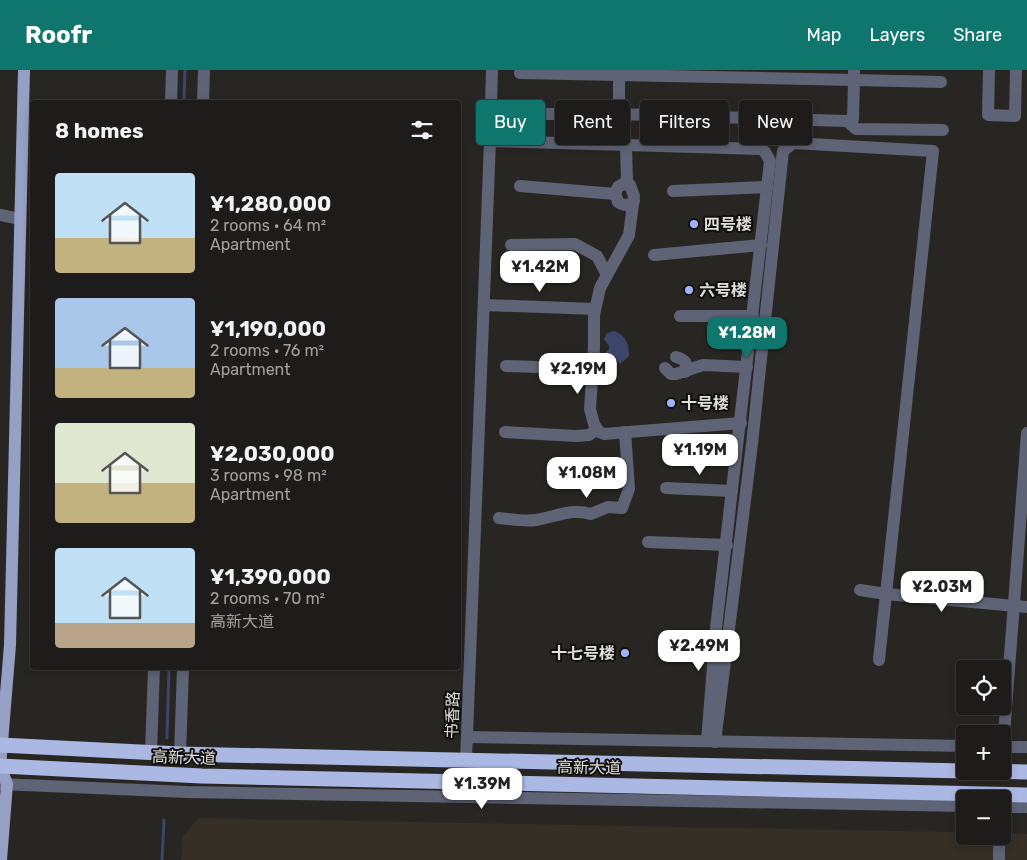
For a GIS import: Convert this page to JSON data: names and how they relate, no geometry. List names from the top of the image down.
{
  "streets": {
    "highway": ["高新大道"],
    "street": ["书香路"]
  },
  "crossings": [
    ["书香路", "高新大道"]
  ],
  "places": [
    "四号楼",
    "六号楼",
    "十号楼",
    "十七号楼"
  ],
  "page": {
    "header": "Roofr",
    "nav": ["Map", "Layers", "Share"],
    "chip": [
      "Buy",
      "Rent",
      "Filters",
      "New"
    ],
    "heading": "8 homes",
    "list": [
      {
        "name": "¥1,280,000",
        "note": "2 rooms · 64 m² · Apartment"
      },
      {
        "name": "¥1,190,000",
        "note": "2 rooms · 76 m² · Apartment"
      },
      {
        "name": "¥2,030,000",
        "note": "3 rooms · 98 m² · Apartment"
      },
      {
        "name": "¥1,390,000",
        "note": "2 rooms · 70 m² · 高新大道"
      }
    ],
    "price": [
      "¥1.42M",
      "¥1.28M",
      "¥2.19M",
      "¥1.19M",
      "¥1.08M",
      "¥2.03M",
      "¥2.49M",
      "¥1.39M"
    ],
    "map_buttons": ["+", "−"]
  }
}
